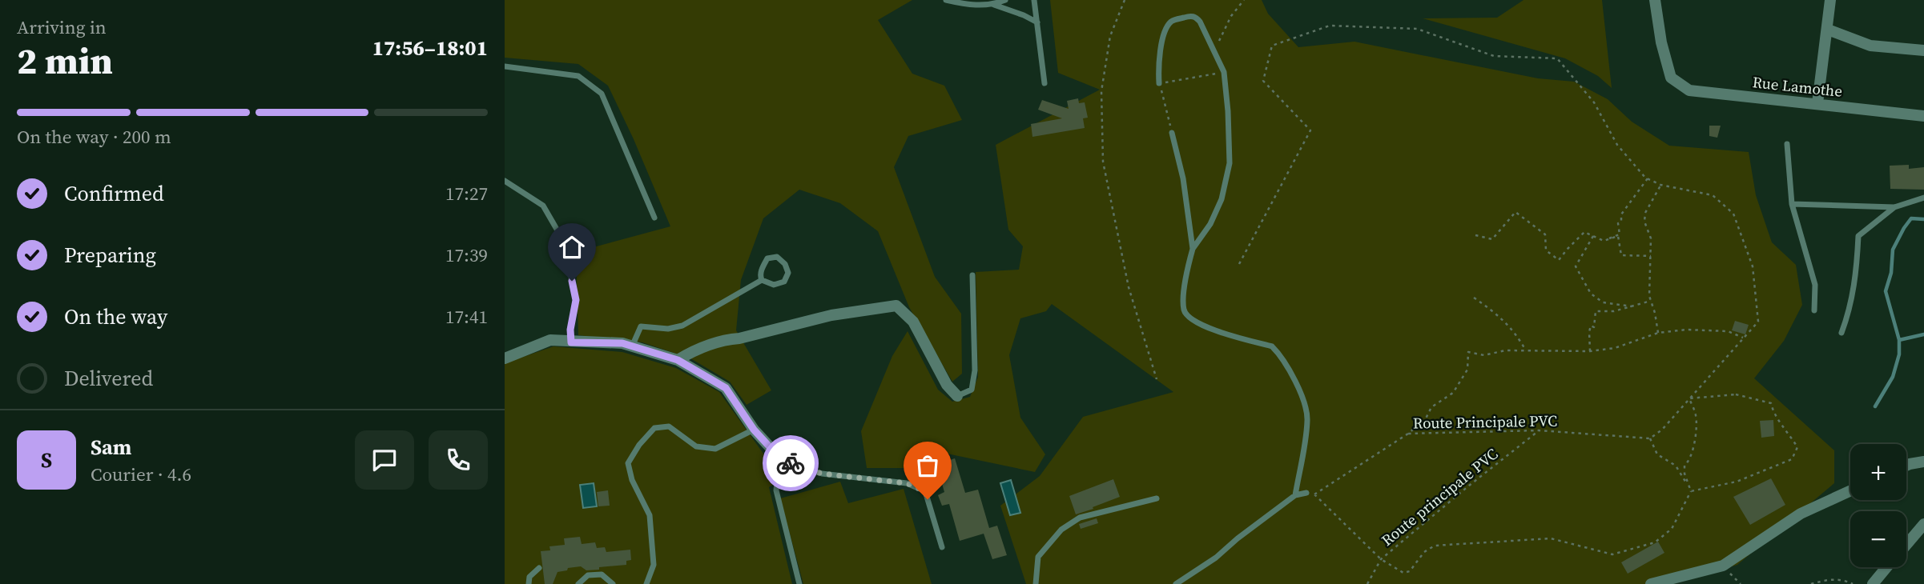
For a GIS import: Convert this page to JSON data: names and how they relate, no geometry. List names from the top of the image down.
{
  "streets": {
    "street": ["Rue Lamothe"],
    "path": ["Route Principale PVC", "Route principale PVC"]
  },
  "crossings": [
    ["Route Principale PVC", "Route principale PVC"]
  ],
  "page": {
    "heading": ["2 min", "Arriving in", "17:56–18:01"],
    "panel": ["Sam", "Courier · 4.6"],
    "bar": "On the way · 200 m",
    "list": [
      ["Confirmed", "17:27"],
      ["Preparing", "17:39"],
      ["On the way", "17:41"],
      "Delivered"
    ],
    "round": "S",
    "map_buttons": ["+", "−"]
  }
}
